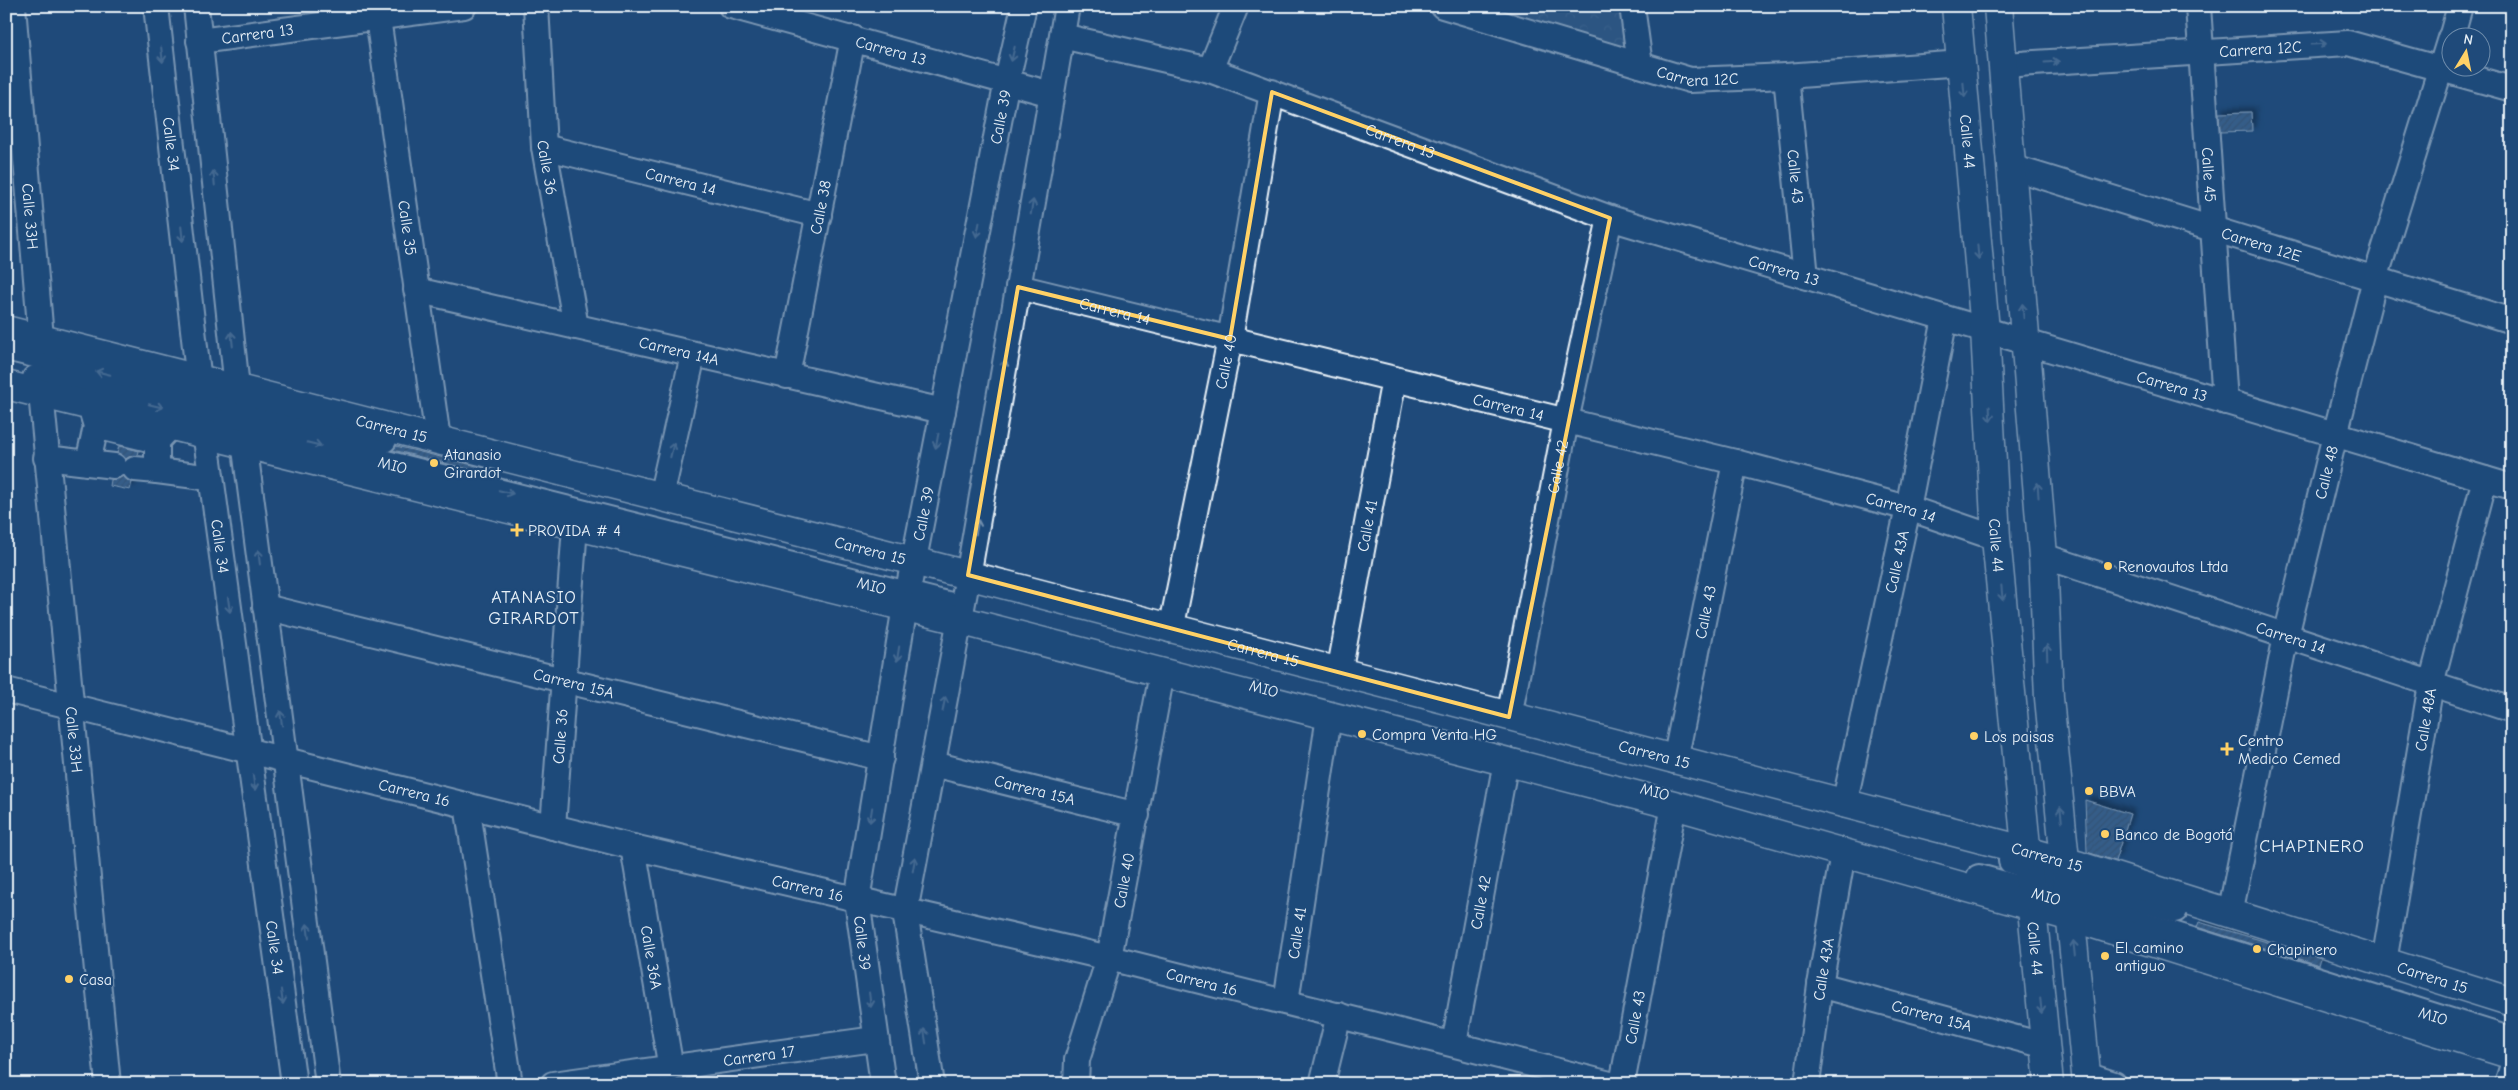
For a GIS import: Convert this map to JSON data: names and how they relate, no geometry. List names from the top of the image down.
{
  "streets": {
    "main road": ["Calle 44", "Carrera 15"],
    "street": [
      "Carrera 13",
      "Carrera 12C",
      "Calle 39",
      "Calle 34",
      "Calle 36",
      "Calle 45",
      "Calle 43",
      "Carrera 14",
      "Calle 38",
      "Calle 33H",
      "Calle 35",
      "Carrera 12E",
      "Carrera 14A",
      "Calle 40",
      "MIO",
      "Calle 42",
      "Calle 48",
      "Calle 41",
      "Calle 43A",
      "Carrera 15A",
      "Calle 48A",
      "Carrera 16",
      "Calle 36A",
      "Carrera 17"
    ]
  },
  "crossings": [
    ["Carrera 13", "Calle 39"],
    ["Carrera 13", "Calle 44"],
    ["Carrera 13", "Calle 34"],
    ["Carrera 13", "Calle 45"],
    ["Carrera 13", "Calle 43"],
    ["Carrera 13", "Calle 38"],
    ["Carrera 13", "Calle 35"],
    ["Carrera 13", "Calle 40"],
    ["Carrera 13", "Calle 42"],
    ["Carrera 13", "Calle 48"],
    ["Carrera 13", "Calle 43A"],
    ["Carrera 13", "Calle 48A"],
    ["Carrera 12C", "Calle 44"],
    ["Carrera 12C", "Calle 45"],
    ["Carrera 12C", "Calle 43"],
    ["Calle 39", "Carrera 14A"],
    ["Calle 39", "Carrera 15"],
    ["Calle 39", "MIO"],
    ["Calle 39", "Carrera 15A"],
    ["Calle 39", "Carrera 16"],
    ["Calle 39", "Carrera 17"],
    ["Calle 44", "Carrera 14"],
    ["Calle 44", "Carrera 15"],
    ["Calle 44", "MIO"],
    ["Calle 44", "Carrera 15A"],
    ["Calle 34", "Carrera 15"],
    ["Calle 34", "MIO"],
    ["Calle 34", "Carrera 15A"],
    ["Calle 34", "Carrera 16"],
    ["Calle 36", "Carrera 14"],
    ["Calle 36", "Carrera 14A"],
    ["Calle 36", "Carrera 15"],
    ["Calle 36", "Carrera 15A"],
    ["Calle 36", "Carrera 16"],
    ["Calle 45", "Carrera 12E"],
    ["Calle 43", "Carrera 14"],
    ["Calle 43", "Carrera 15"],
    ["Carrera 14", "Calle 38"],
    ["Carrera 14", "Calle 40"],
    ["Carrera 14", "Calle 42"],
    ["Carrera 14", "Calle 48"],
    ["Carrera 14", "Calle 41"],
    ["Carrera 14", "Calle 43A"],
    ["Carrera 14", "Calle 48A"],
    ["Calle 38", "Carrera 14A"],
    ["Calle 33H", "Carrera 15"],
    ["Calle 33H", "Carrera 16"],
    ["Calle 35", "Carrera 14A"],
    ["Calle 35", "Carrera 15"],
    ["Carrera 12E", "Calle 48"],
    ["Calle 40", "Carrera 15"],
    ["Calle 40", "Carrera 15A"],
    ["Calle 40", "Carrera 16"],
    ["Carrera 15", "MIO"],
    ["Carrera 15", "Calle 42"],
    ["Carrera 15", "Calle 48"],
    ["Carrera 15", "Calle 41"],
    ["Carrera 15", "Calle 43A"],
    ["Carrera 15", "Calle 48A"],
    ["Calle 42", "Carrera 16"],
    ["Calle 41", "Carrera 16"],
    ["Calle 43A", "Carrera 15A"],
    ["Carrera 16", "Calle 36A"],
    ["Calle 36A", "Carrera 17"]
  ],
  "one_way": ["Carrera 12C"],
  "districts": ["ATANASIO GIRARDOT", "CHAPINERO"],
  "places": {
    "other": [
      "Atanasio Girardot",
      "Renovautos Ltda",
      "Compra Venta HG",
      "Los paisas",
      "BBVA",
      "Banco de Bogotá",
      "Chapinero",
      "El camino antiguo",
      "Casa"
    ],
    "health": ["PROVIDA # 4", "Centro Medico Cemed"]
  },
  "north": "top"
}
